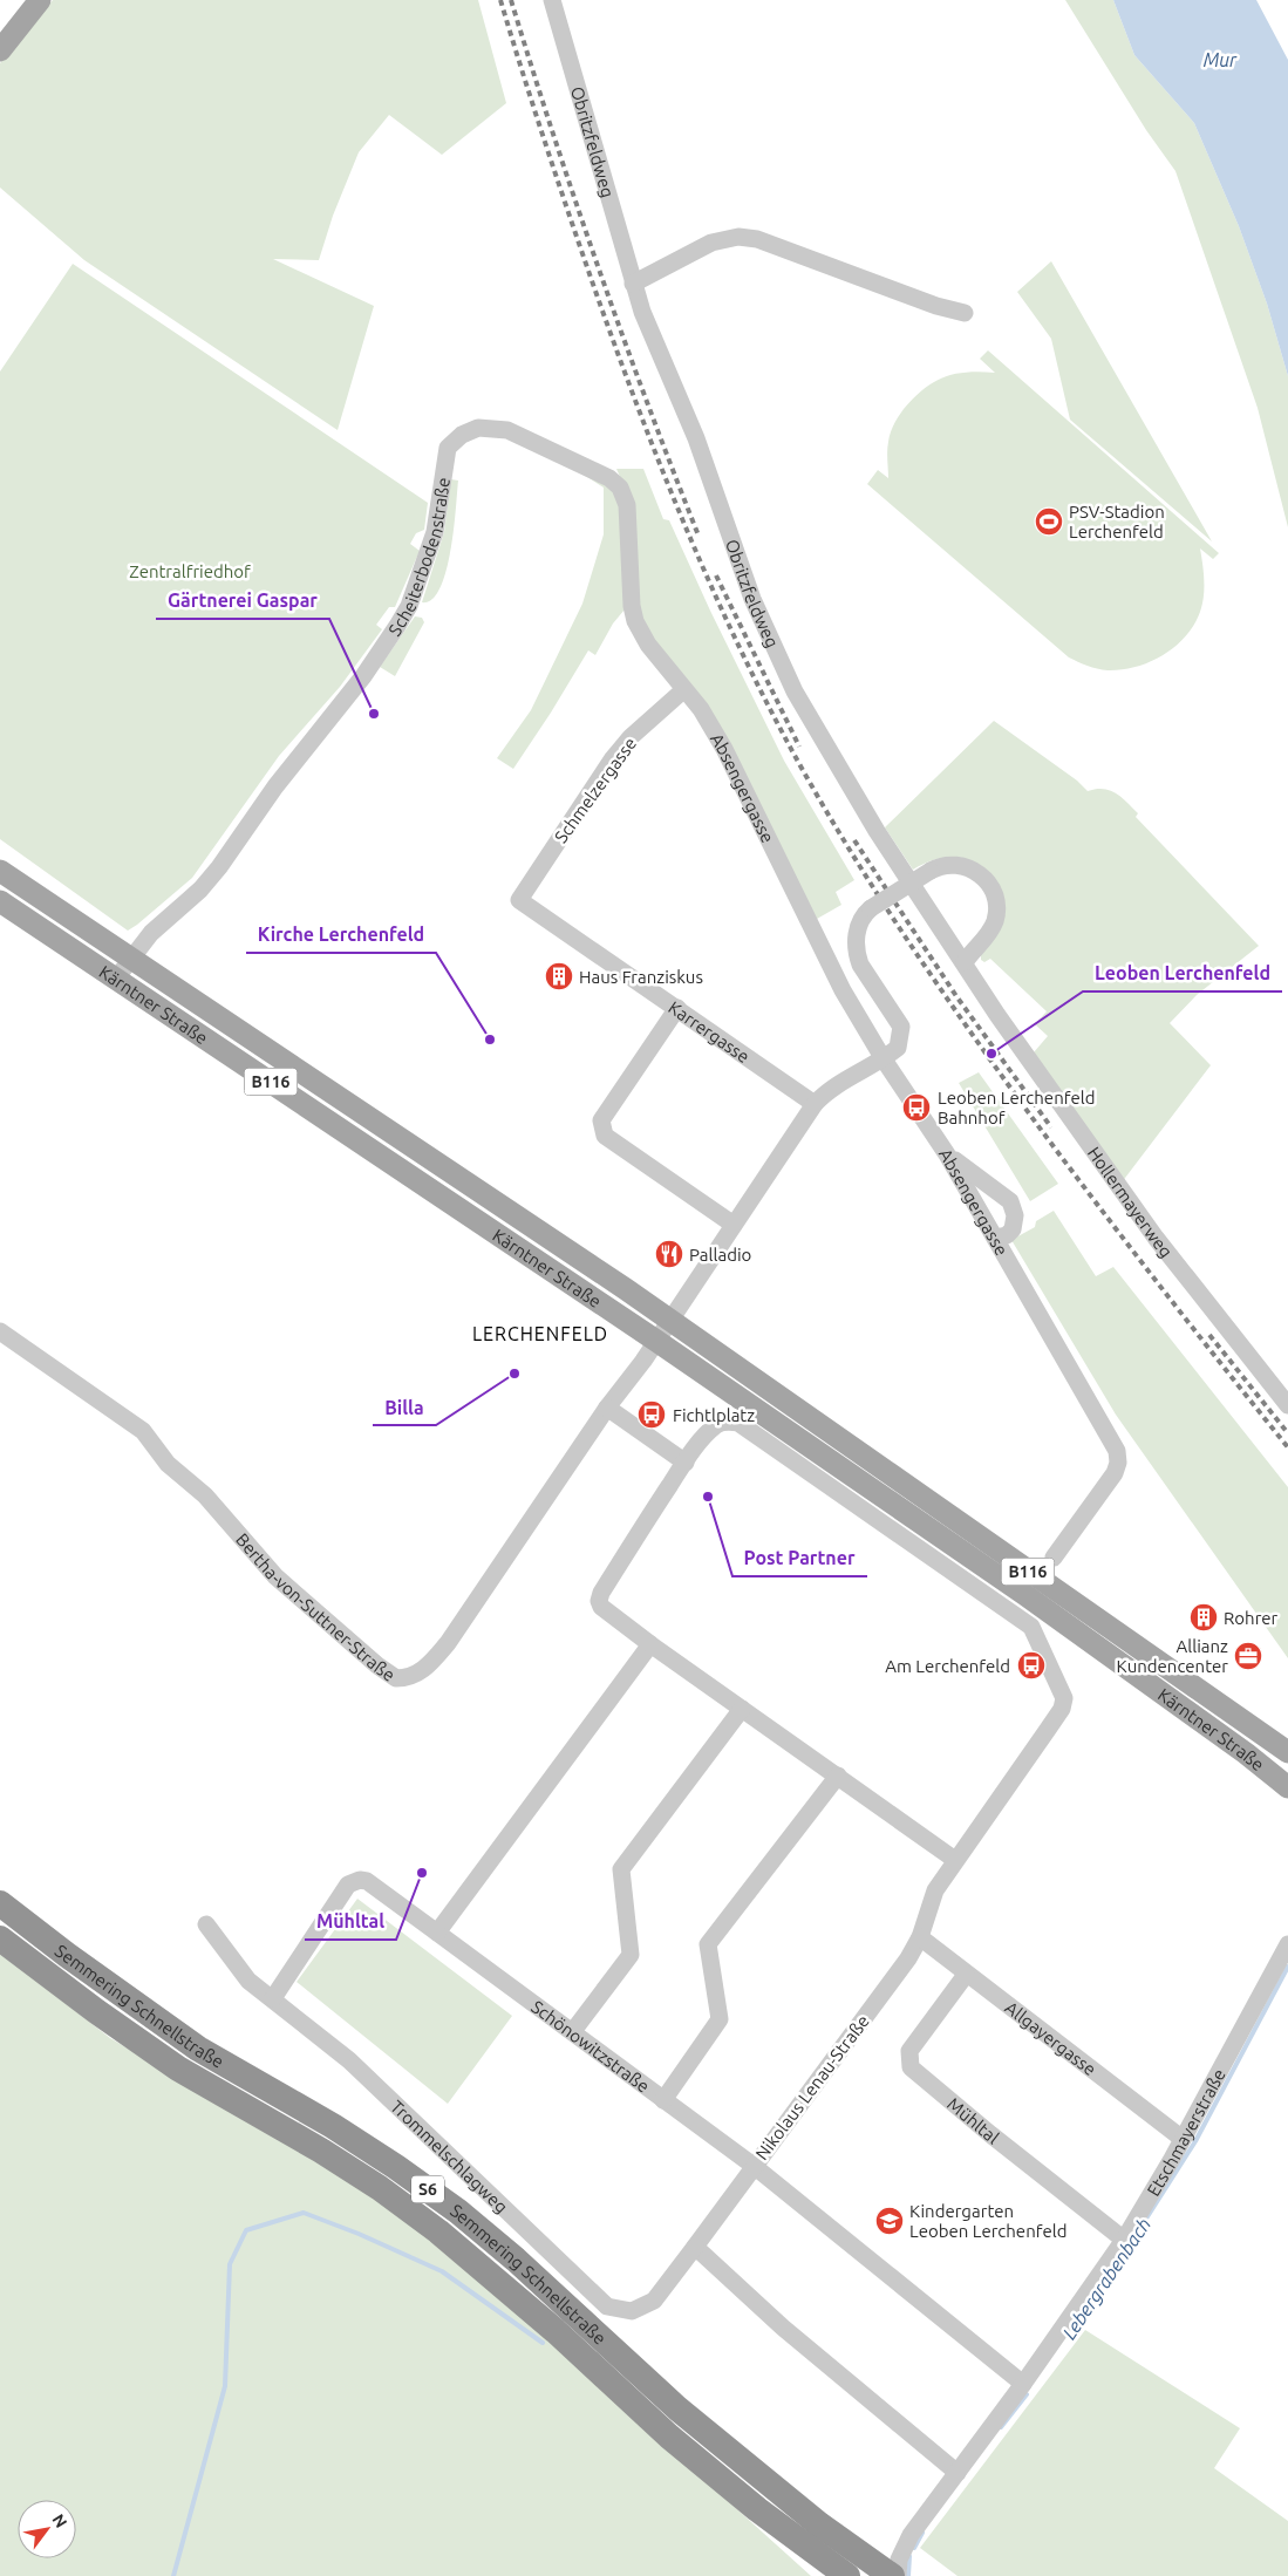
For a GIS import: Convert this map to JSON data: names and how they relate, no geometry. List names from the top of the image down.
{
  "streets": {
    "highway": ["Semmering Schnellstraße", "S6"],
    "main road": ["Kärntner Straße", "B116"],
    "street": [
      "Obritzfeldweg",
      "Scheiterbodenstraße",
      "Absengergasse",
      "Schmelzergasse",
      "Karrergasse",
      "Hollermayerweg",
      "Bertha-von-Suttner-Straße",
      "Allgayergasse",
      "Schönowitzstraße",
      "Nikolaus Lenau-Straße",
      "Mühltal",
      "Etschmayerstraße",
      "Trommelschlagweg"
    ]
  },
  "crossings": [
    ["Obritzfeldweg", "Hollermayerweg"],
    ["Scheiterbodenstraße", "Absengergasse"],
    ["Scheiterbodenstraße", "Schmelzergasse"],
    ["Scheiterbodenstraße", "Kärntner Straße"],
    ["Absengergasse", "Schmelzergasse"],
    ["Schmelzergasse", "Karrergasse"],
    ["Semmering Schnellstraße", "Etschmayerstraße"],
    ["Allgayergasse", "Nikolaus Lenau-Straße"],
    ["Allgayergasse", "Mühltal"],
    ["Allgayergasse", "Etschmayerstraße"],
    ["Schönowitzstraße", "Nikolaus Lenau-Straße"],
    ["Schönowitzstraße", "Etschmayerstraße"],
    ["Schönowitzstraße", "Trommelschlagweg"],
    ["Nikolaus Lenau-Straße", "Trommelschlagweg"],
    ["Mühltal", "Etschmayerstraße"]
  ],
  "districts": ["LERCHENFELD"],
  "water": ["Mur", "Lebergrabenbach"],
  "parks": ["Zentralfriedhof"],
  "places": {
    "sports": ["PSV-Stadion Lerchenfeld"],
    "other": [
      "Gärtnerei Gaspar",
      "Kirche Lerchenfeld",
      "Leoben Lerchenfeld",
      "Billa",
      "Post Partner",
      "Mühltal"
    ],
    "building": ["Haus Franziskus", "Rohrer"],
    "bus stop": ["Leoben Lerchenfeld Bahnhof", "Fichtlplatz", "Am Lerchenfeld"],
    "restaurant": ["Palladio"],
    "office": ["Allianz Kundencenter"],
    "school or university": ["Kindergarten Leoben Lerchenfeld"]
  },
  "north": "top right"
}
